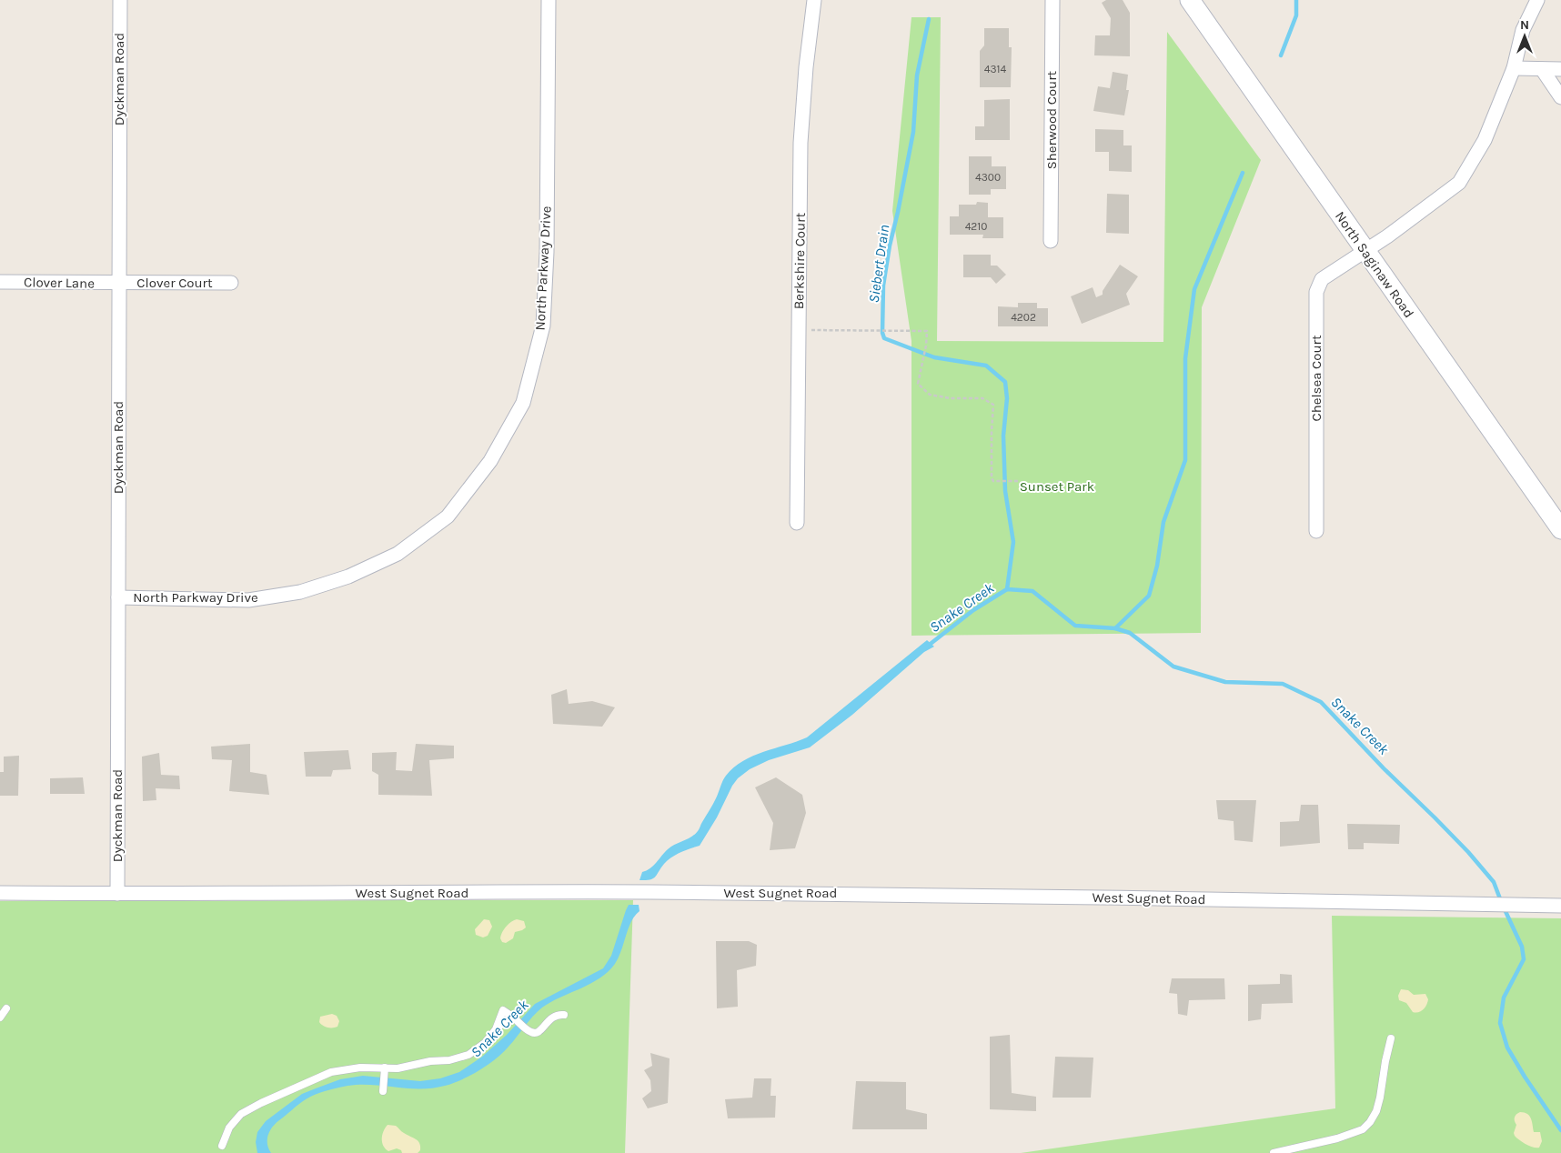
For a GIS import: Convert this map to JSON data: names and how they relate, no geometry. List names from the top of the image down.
{
  "streets": {
    "main road": ["North Saginaw Road"],
    "street": [
      "Dyckman Road",
      "Sherwood Court",
      "Berkshire Court",
      "North Parkway Drive",
      "Clover Lane",
      "Clover Court",
      "Chelsea Court",
      "West Sugnet Road"
    ]
  },
  "crossings": [
    ["Dyckman Road", "North Parkway Drive"],
    ["Dyckman Road", "Clover Lane"],
    ["Dyckman Road", "Clover Court"],
    ["Dyckman Road", "West Sugnet Road"],
    ["North Saginaw Road", "Chelsea Court"],
    ["Clover Lane", "Clover Court"]
  ],
  "water": ["Siebert Drain", "Snake Creek"],
  "parks": ["Sunset Park"],
  "house_numbers": [
    "4314",
    "4300",
    "4210",
    "4202"
  ],
  "north": "top"
}
